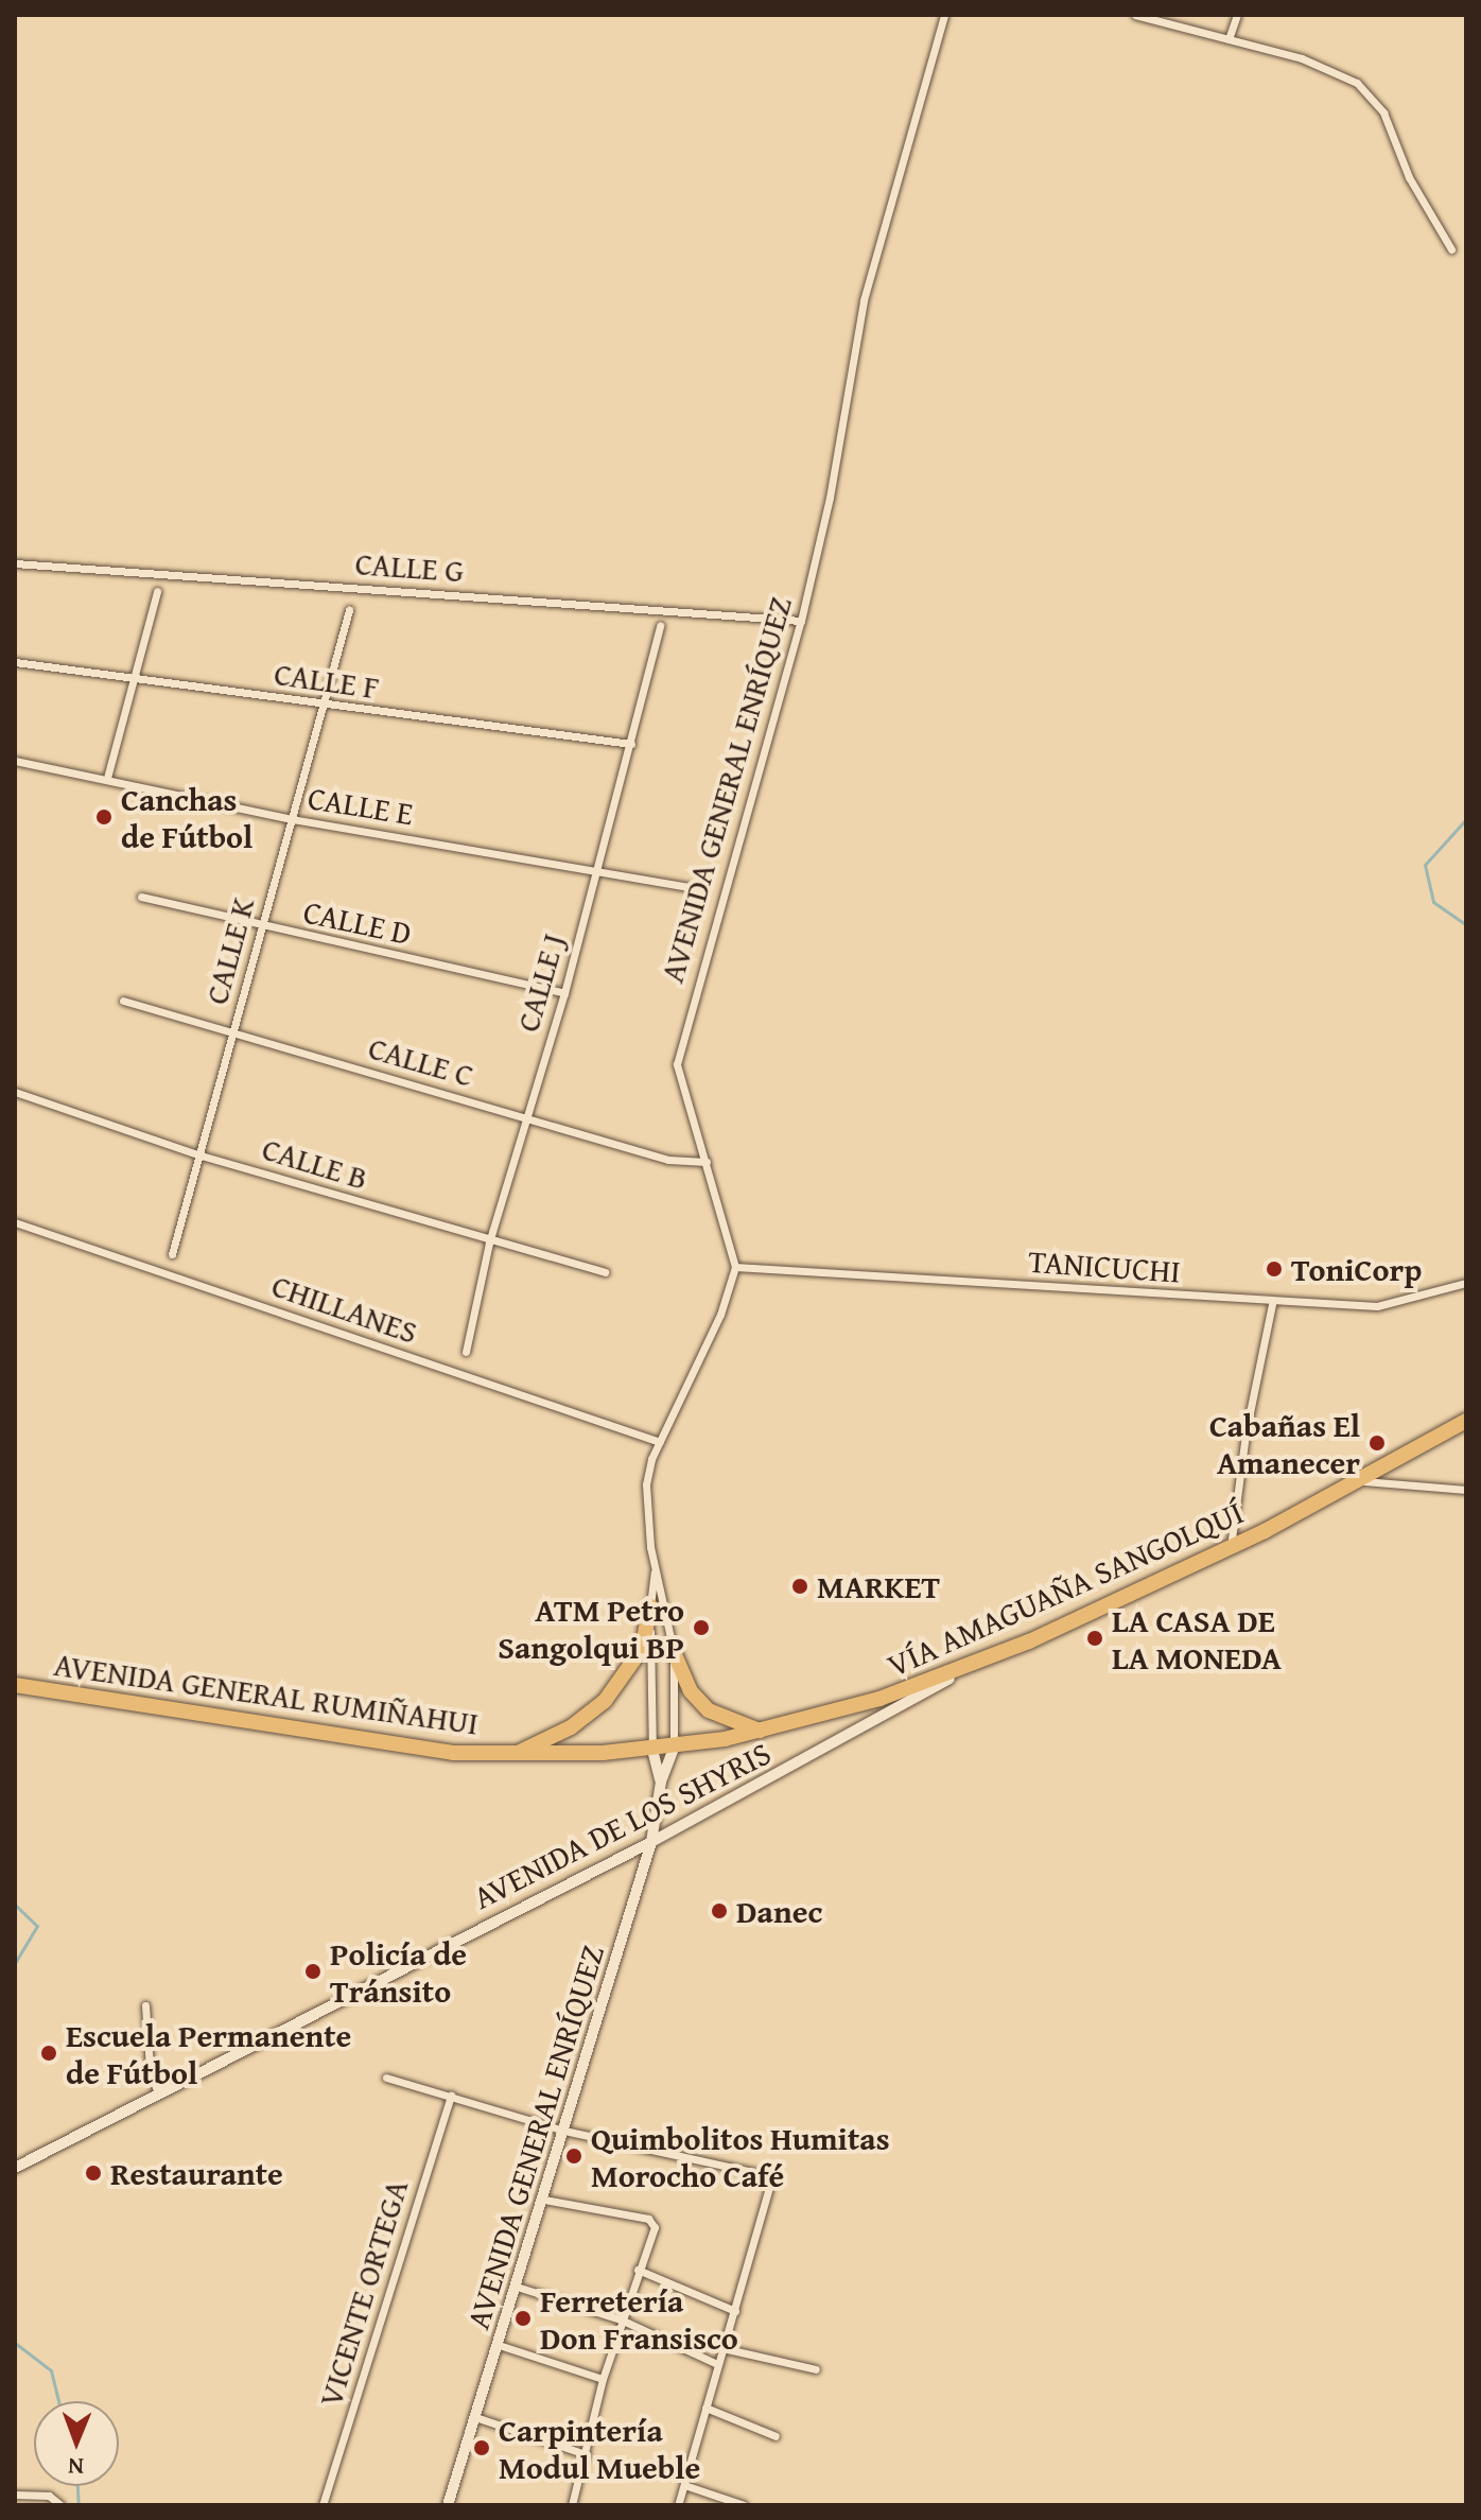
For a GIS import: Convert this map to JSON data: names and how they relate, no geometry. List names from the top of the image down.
{
  "streets": {
    "highway": ["VÍA AMAGUAÑA SANGOLQUÍ", "AVENIDA GENERAL RUMIÑAHUI"],
    "main road": ["AVENIDA GENERAL ENRÍQUEZ", "AVENIDA DE LOS SHYRIS"],
    "street": [
      "CALLE G",
      "CALLE F",
      "CALLE E",
      "CALLE D",
      "CALLE K",
      "CALLE J",
      "CALLE C",
      "CALLE B",
      "TANICUCHI",
      "CHILLANES",
      "VICENTE ORTEGA"
    ]
  },
  "crossings": [
    ["CALLE G", "AVENIDA GENERAL ENRÍQUEZ"],
    ["CALLE F", "CALLE K"],
    ["CALLE F", "CALLE J"],
    ["AVENIDA GENERAL ENRÍQUEZ", "CALLE C"],
    ["AVENIDA GENERAL ENRÍQUEZ", "TANICUCHI"],
    ["AVENIDA GENERAL ENRÍQUEZ", "CHILLANES"],
    ["AVENIDA GENERAL ENRÍQUEZ", "AVENIDA GENERAL RUMIÑAHUI"],
    ["AVENIDA GENERAL ENRÍQUEZ", "AVENIDA DE LOS SHYRIS"],
    ["CALLE E", "CALLE K"],
    ["CALLE E", "CALLE J"],
    ["CALLE D", "CALLE K"],
    ["CALLE D", "CALLE J"],
    ["CALLE K", "CALLE C"],
    ["CALLE K", "CALLE B"],
    ["CALLE J", "CALLE C"],
    ["CALLE J", "CALLE B"],
    ["VÍA AMAGUAÑA SANGOLQUÍ", "AVENIDA GENERAL RUMIÑAHUI"],
    ["VÍA AMAGUAÑA SANGOLQUÍ", "AVENIDA DE LOS SHYRIS"]
  ],
  "places": [
    "Canchas de Fútbol",
    "ToniCorp",
    "Cabañas El Amanecer",
    "MARKET",
    "ATM Petro Sangolqui BP",
    "LA CASA DE LA MONEDA",
    "Danec",
    "Policía de Tránsito",
    "Escuela Permanente de Fútbol",
    "Quimbolitos Humitas Morocho Café",
    "Restaurante",
    "Ferretería Don Fransisco",
    "Carpintería Modul Mueble"
  ],
  "north": "bottom"
}
